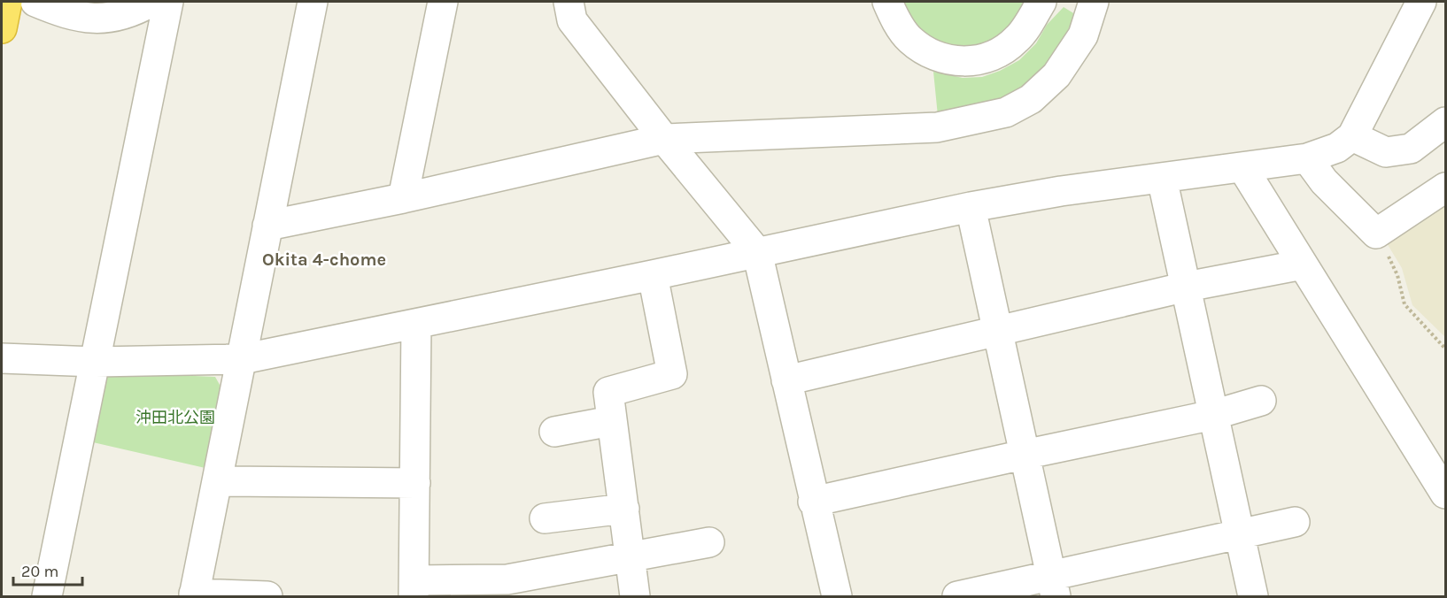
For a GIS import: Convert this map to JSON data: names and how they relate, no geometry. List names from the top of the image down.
{
  "districts": ["Okita 4-chome"],
  "parks": ["沖田北公園"],
  "scale_bar": "20 m"
}
